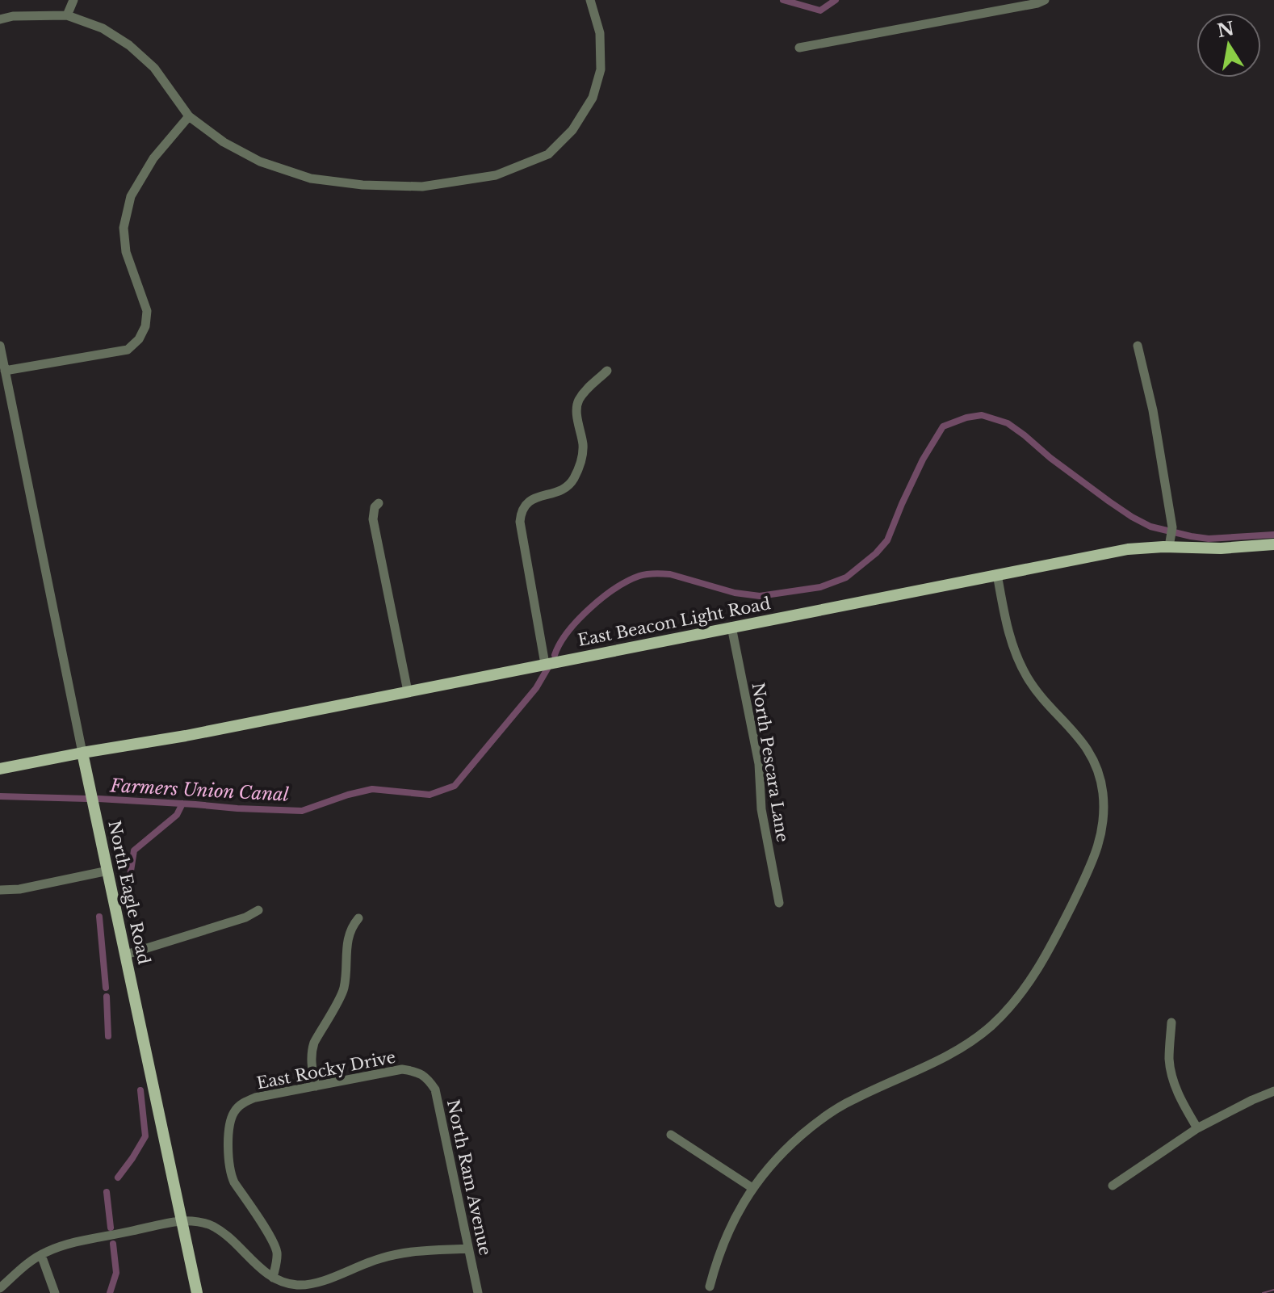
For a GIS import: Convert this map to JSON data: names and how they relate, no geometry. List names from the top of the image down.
{
  "streets": {
    "main road": ["East Beacon Light Road", "North Eagle Road"],
    "street": ["North Pescara Lane", "East Rocky Drive", "North Ram Avenue"]
  },
  "crossings": [
    ["East Beacon Light Road", "North Pescara Lane"],
    ["East Beacon Light Road", "North Eagle Road"],
    ["East Rocky Drive", "North Ram Avenue"]
  ],
  "water": ["Farmers Union Canal"],
  "north": "top"
}
